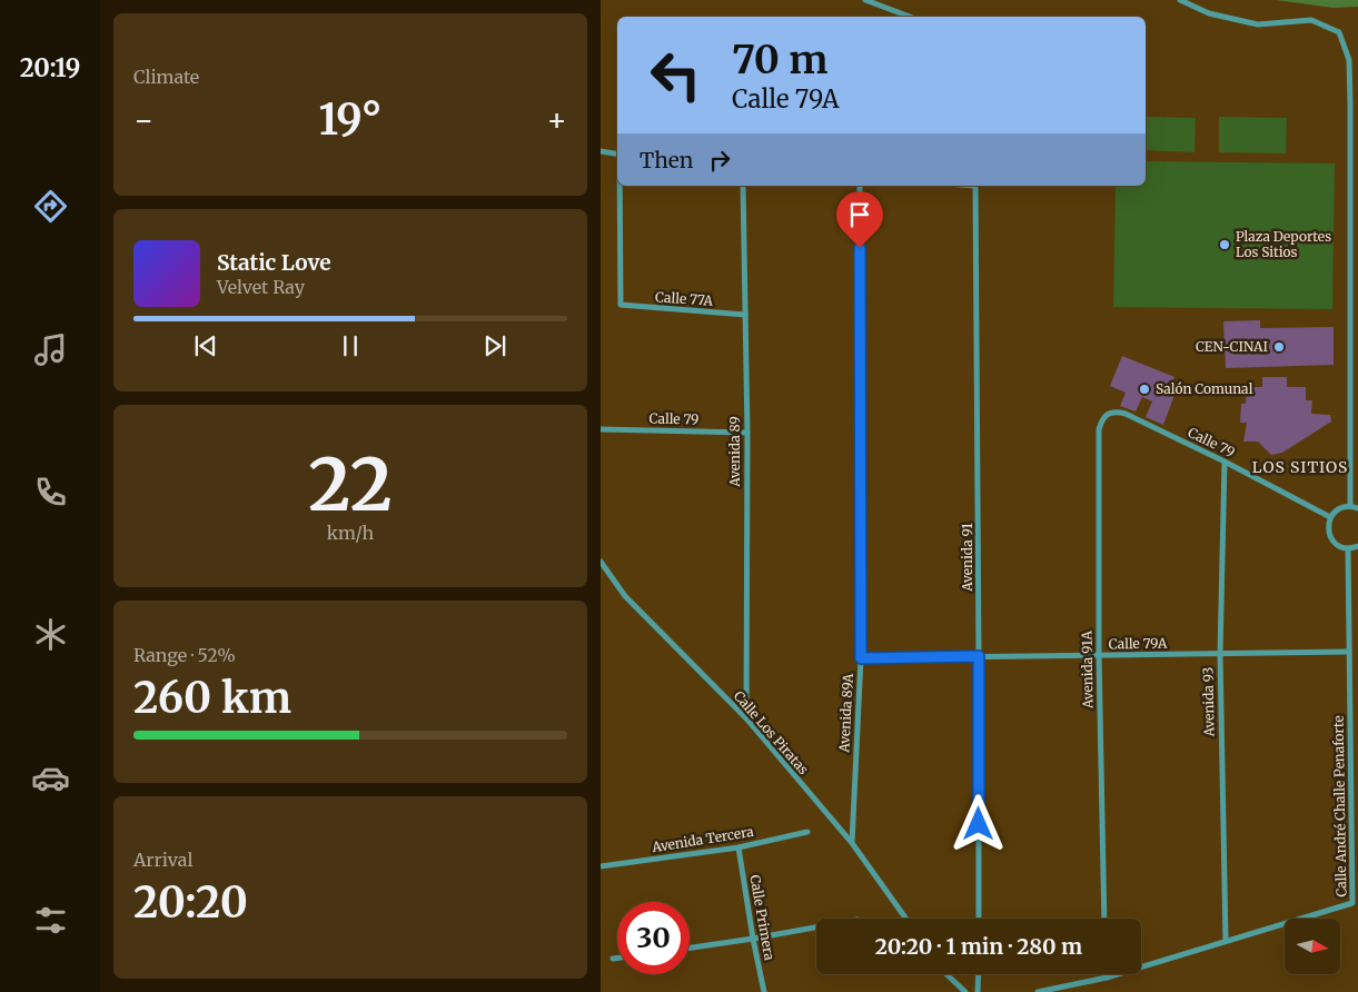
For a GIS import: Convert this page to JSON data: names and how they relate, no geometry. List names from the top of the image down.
{
  "streets": {
    "street": [
      "Calle 77A",
      "Calle 79",
      "Avenida 89",
      "Avenida 91",
      "Calle 79A",
      "Avenida 91A",
      "Avenida 93",
      "Avenida 89A",
      "Calle Los Piratas",
      "Calle André Challe Penaforte",
      "Avenida Tercera",
      "Calle Primera"
    ]
  },
  "crossings": [
    ["Calle 77A", "Avenida 89"],
    ["Calle 79", "Avenida 89"],
    ["Calle 79", "Avenida 91A"],
    ["Calle 79", "Avenida 93"],
    ["Avenida 89", "Calle Los Piratas"],
    ["Avenida 91", "Calle 79A"],
    ["Calle 79A", "Avenida 91A"],
    ["Calle 79A", "Avenida 93"],
    ["Calle 79A", "Avenida 89A"],
    ["Calle 79A", "Calle André Challe Penaforte"],
    ["Avenida 93", "Calle André Challe Penaforte"],
    ["Avenida 89A", "Calle Los Piratas"],
    ["Avenida Tercera", "Calle Primera"]
  ],
  "districts": ["LOS SITIOS"],
  "places": ["Plaza Deportes Los Sitios", "CEN-CINAI", "Salón Comunal"],
  "north": "right",
  "page": {
    "tabs": "20:19",
    "tile": [
      "Climate",
      ["22", "km/h"],
      ["Range · 52%", "260 km"],
      ["Arrival", "20:20"]
    ],
    "turn": ["70 m", "Calle 79A"],
    "heat": ["−", "19°", "+"],
    "then": "Then",
    "song": ["Static Love", "Velvet Ray"],
    "limit": "30",
    "trip": "20:20 · 1 min · 280 m"
  }
}
